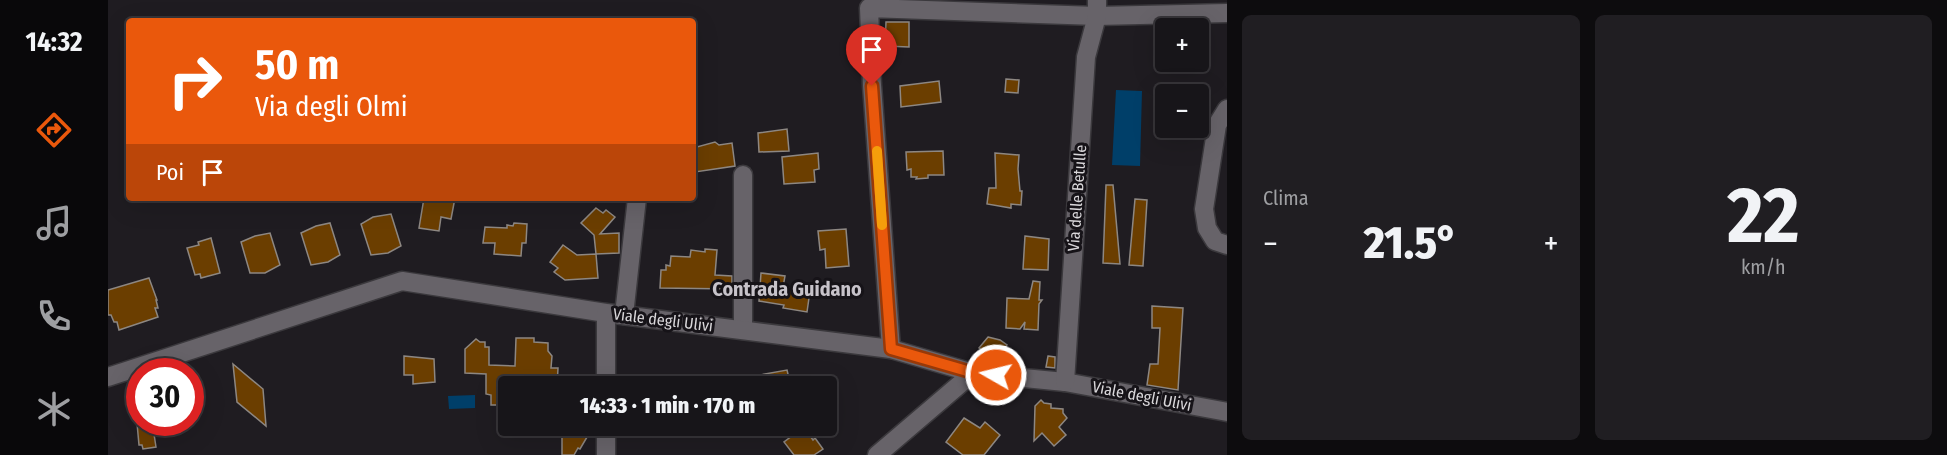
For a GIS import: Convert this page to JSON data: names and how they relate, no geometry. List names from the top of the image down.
{
  "streets": {
    "street": ["Via delle Betulle", "Viale degli Ulivi"]
  },
  "crossings": [
    ["Via delle Betulle", "Viale degli Ulivi"]
  ],
  "districts": ["Contrada Guidano"],
  "page": {
    "tabs": "14:32",
    "tile": [
      "Clima",
      ["22", "km/h"]
    ],
    "map_buttons": ["+", "−"],
    "turn": ["50 m", "Via degli Olmi"],
    "then": "Poi",
    "heat": ["−", "21.5°", "+"],
    "limit": "30",
    "trip": "14:33 · 1 min · 170 m"
  }
}
